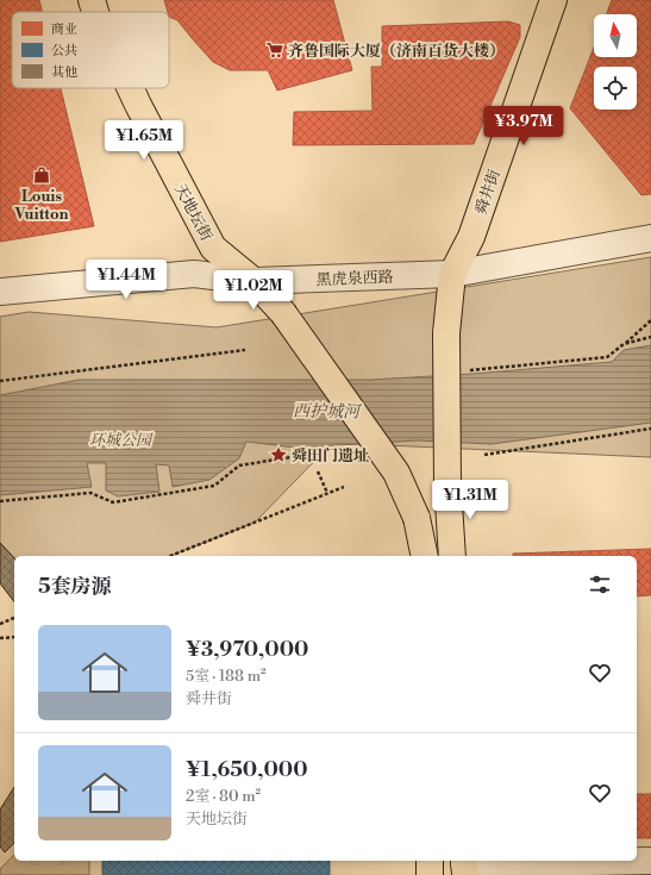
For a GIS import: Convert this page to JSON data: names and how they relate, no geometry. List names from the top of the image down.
{
  "streets": {
    "main road": ["舜井街", "天地坛街"],
    "street": ["黑虎泉西路"]
  },
  "crossings": [
    ["舜井街", "黑虎泉西路"],
    ["天地坛街", "黑虎泉西路"]
  ],
  "water": ["西护城河"],
  "parks": ["环城公园"],
  "places": {
    "supermarket": ["齐鲁国际大厦（济南百货大楼）"],
    "shop": ["Louis Vuitton"],
    "place": ["舜田门遗址"]
  },
  "legend": ["商业", "公共", "其他"],
  "north": "top",
  "page": {
    "price": [
      "¥3.97M",
      "¥1.65M",
      "¥1.44M",
      "¥1.02M",
      "¥1.31M"
    ],
    "heading": "5套房源",
    "list": [
      {
        "name": "¥3,970,000",
        "note": "5室 · 188 m² · 舜井街"
      },
      {
        "name": "¥1,650,000",
        "note": "2室 · 80 m² · 天地坛街"
      }
    ]
  }
}
